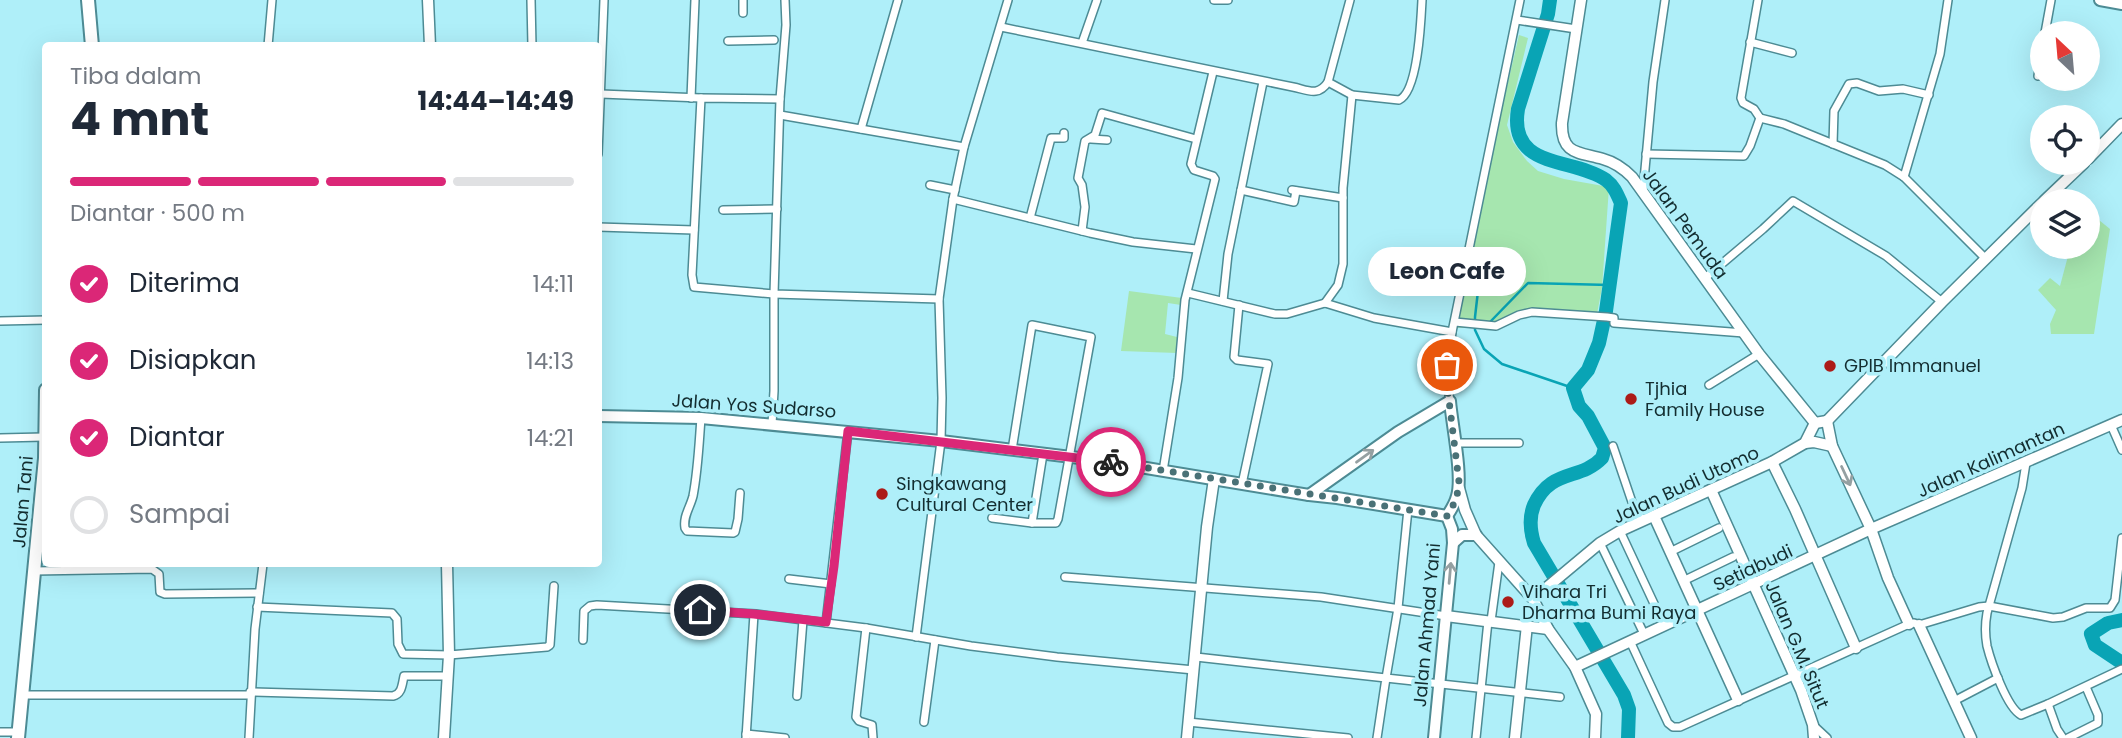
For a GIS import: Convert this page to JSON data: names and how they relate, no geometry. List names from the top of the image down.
{
  "streets": {
    "highway": ["Jalan Tani"],
    "main road": [
      "Jalan Pemuda",
      "Jalan Yos Sudarso",
      "Jalan Kalimantan",
      "Jalan Budi Utomo",
      "Setiabudi",
      "Jalan Ahmad Yani",
      "Jalan G.M. Situt"
    ]
  },
  "crossings": [
    ["Jalan Yos Sudarso", "Jalan Ahmad Yani"],
    ["Jalan Kalimantan", "Setiabudi"],
    ["Jalan Budi Utomo", "Jalan G.M. Situt"],
    ["Setiabudi", "Jalan G.M. Situt"]
  ],
  "places": [
    "Leon Cafe",
    "GPIB Immanuel",
    "Tjhia Family House",
    "Singkawang Cultural Center",
    "Vihara Tri Dharma Bumi Raya"
  ],
  "north": "top left",
  "page": {
    "heading": ["4 mnt", "Tiba dalam", "14:44–14:49"],
    "bar": "Diantar · 500 m",
    "list": [
      ["Diterima", "14:11"],
      ["Disiapkan", "14:13"],
      ["Diantar", "14:21"],
      "Sampai"
    ],
    "bubble": "Leon Cafe"
  }
}
